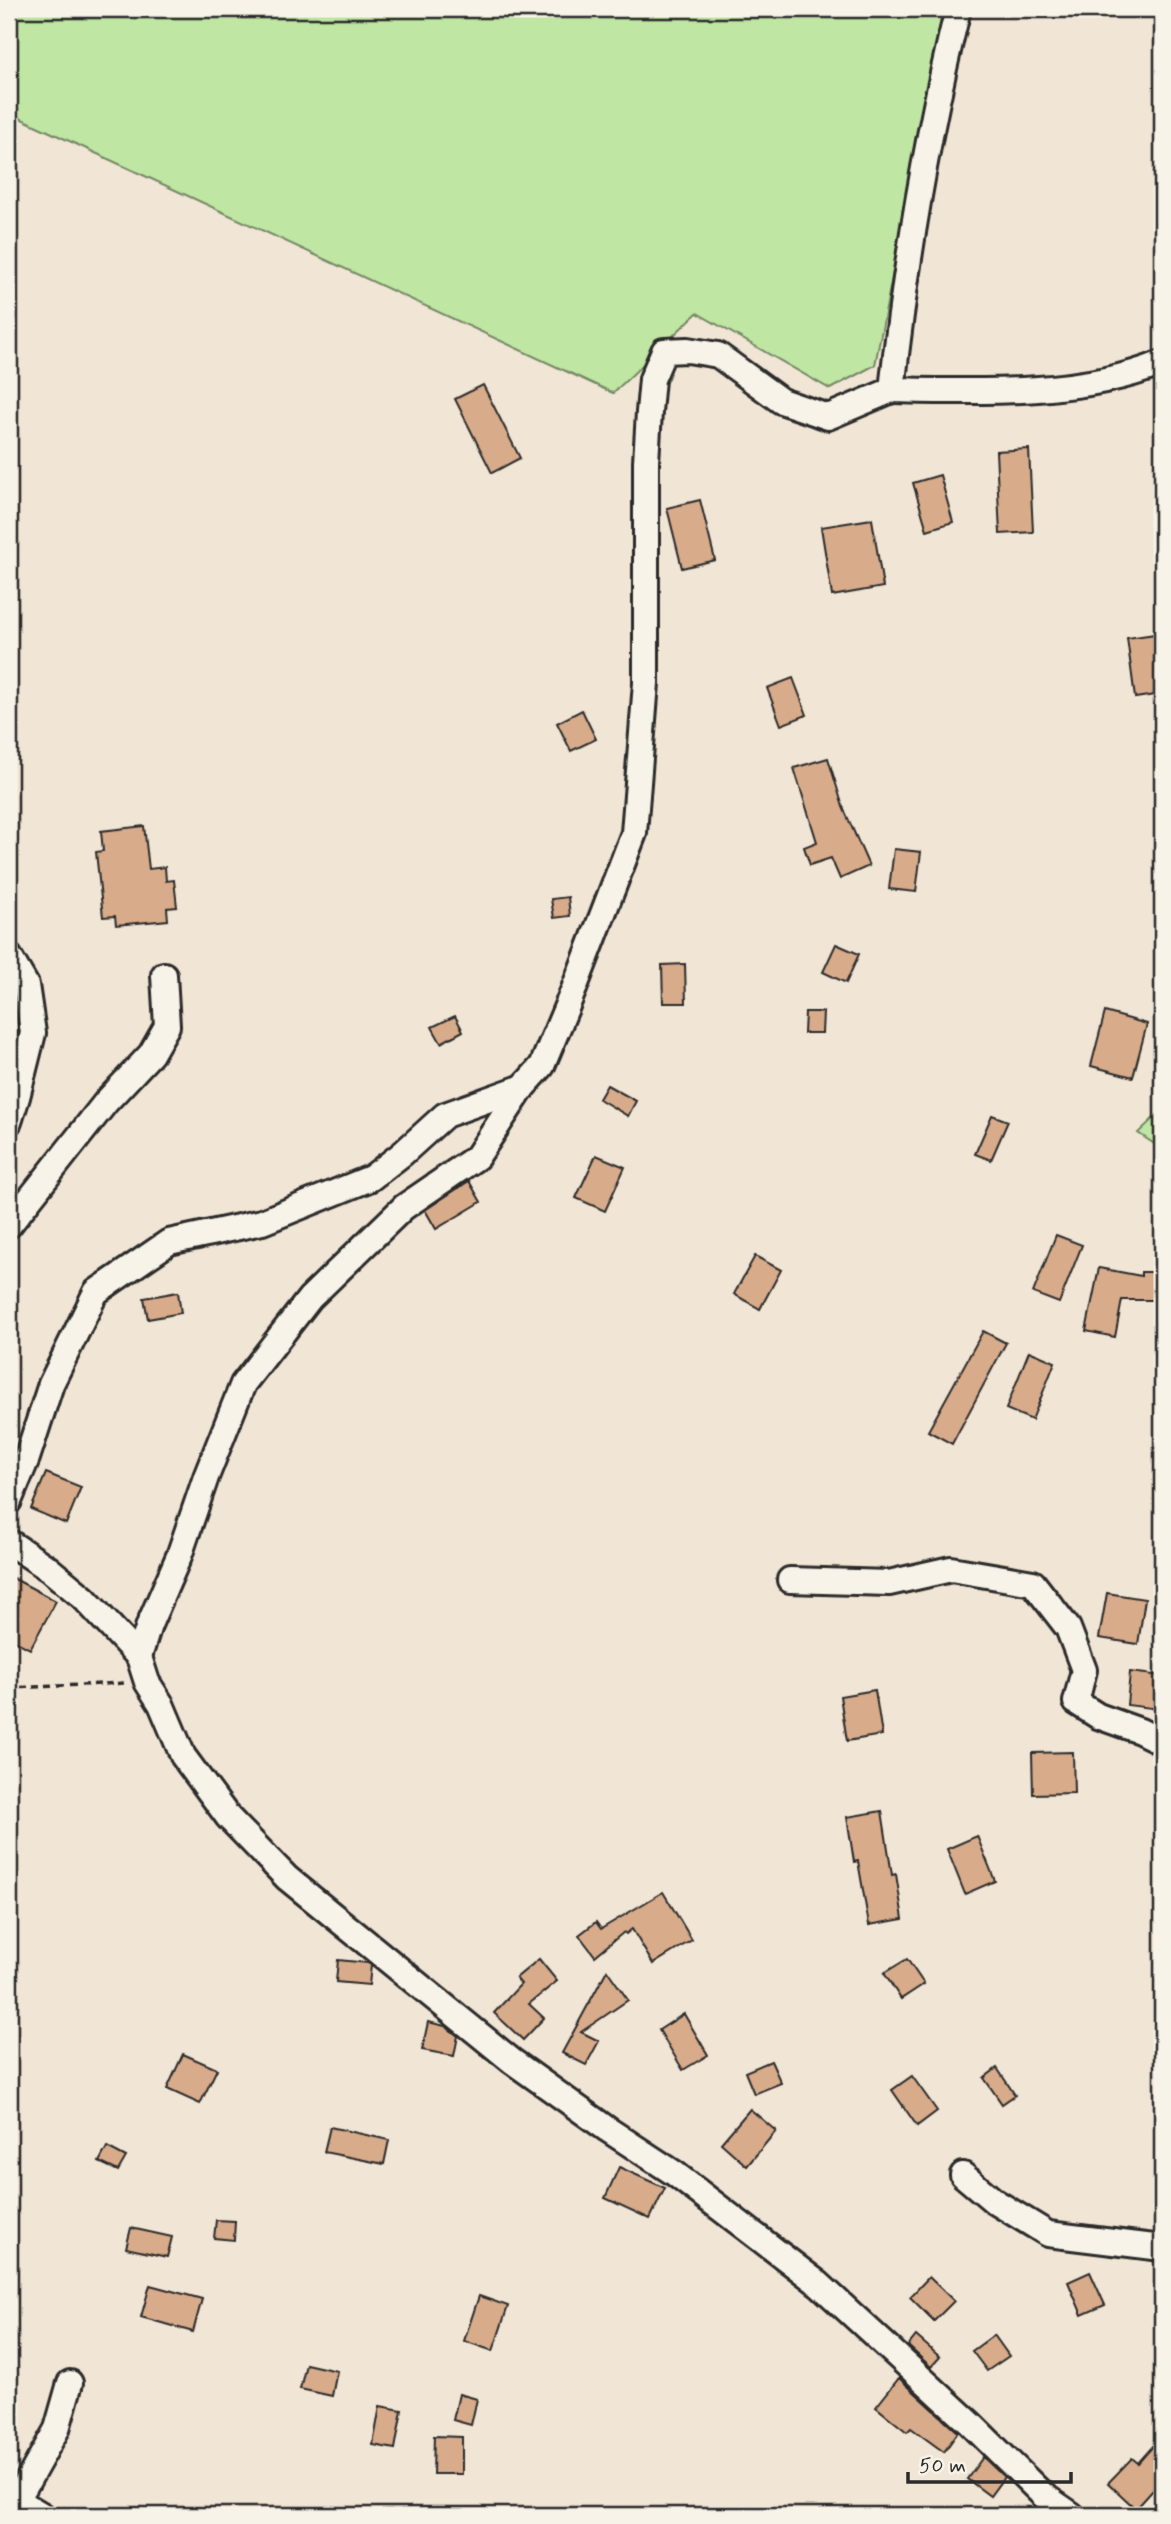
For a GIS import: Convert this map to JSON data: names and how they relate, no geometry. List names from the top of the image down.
{
  "scale_bar": "50 m"
}
